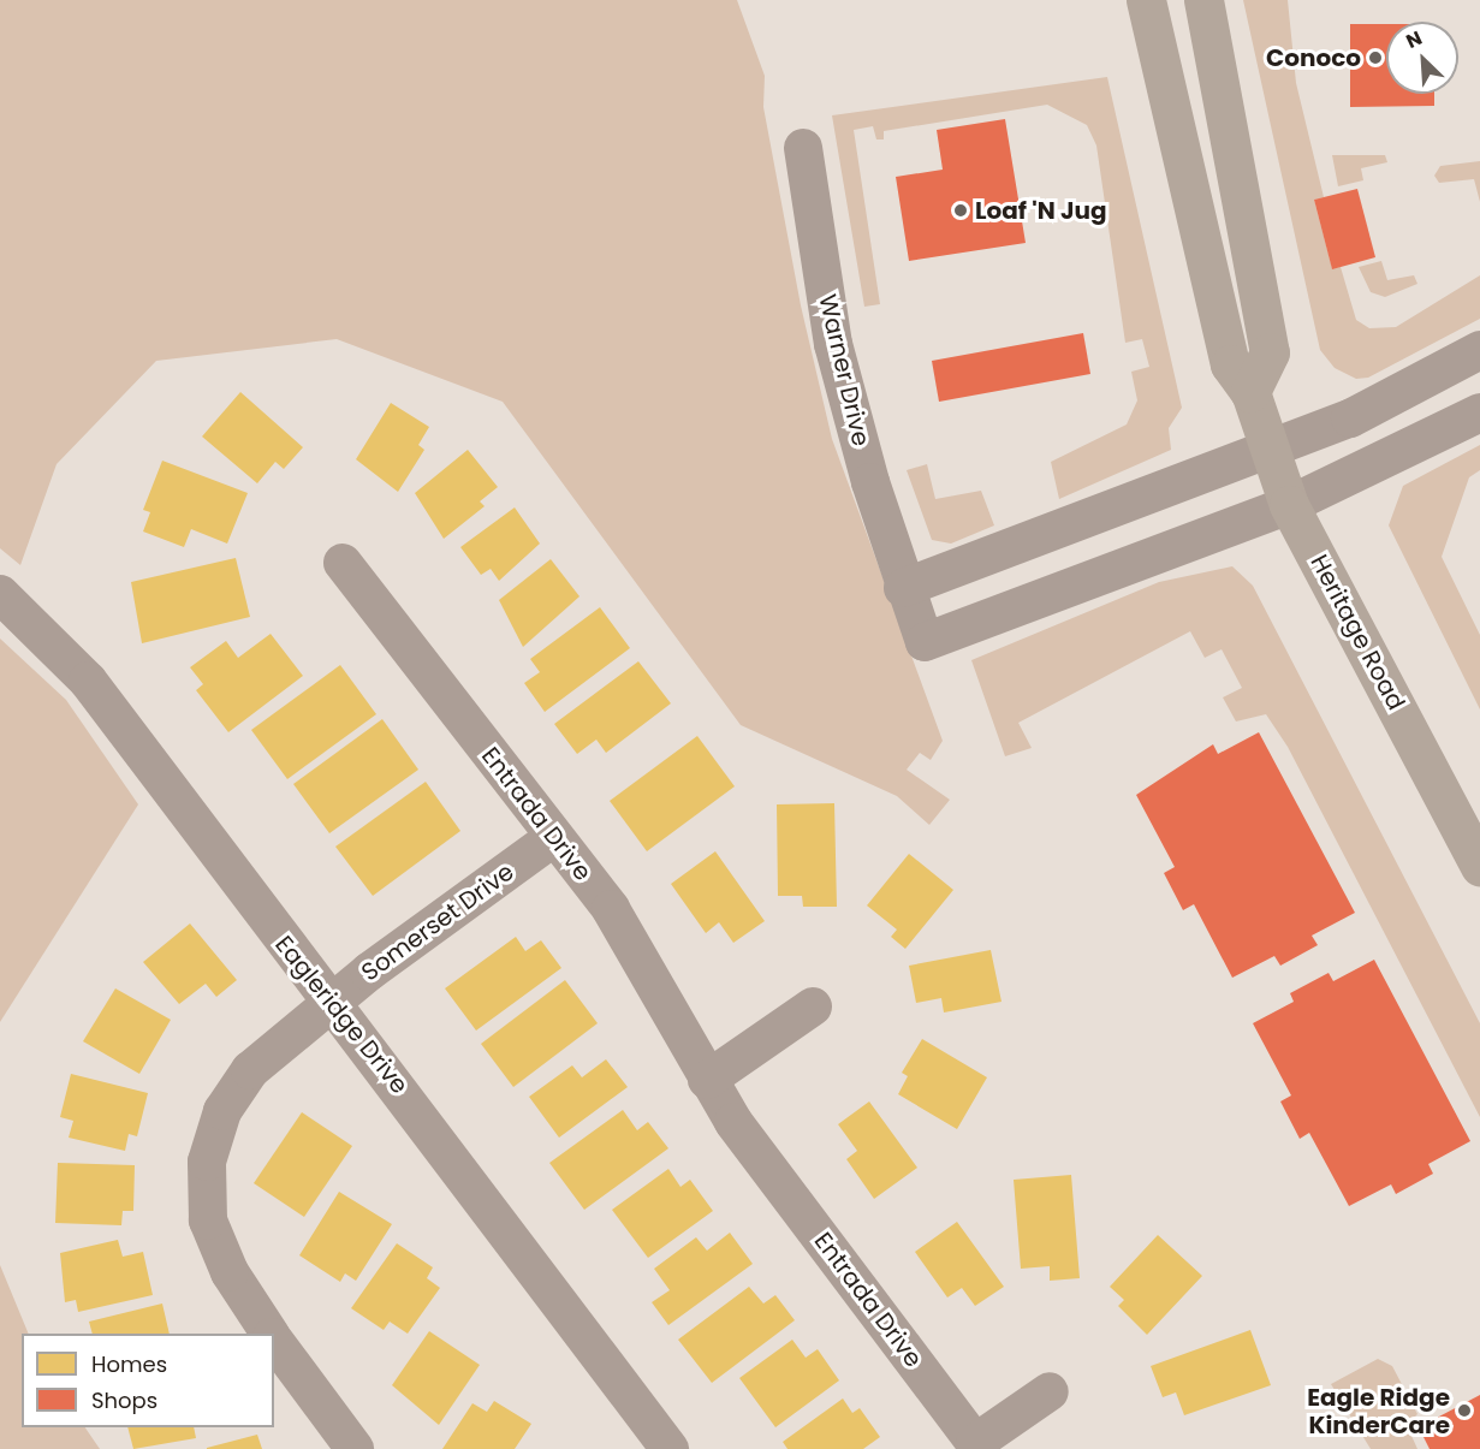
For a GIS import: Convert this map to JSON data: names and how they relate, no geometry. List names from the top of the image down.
{
  "streets": {
    "main road": ["Heritage Road"],
    "street": [
      "Warner Drive",
      "Entrada Drive",
      "Somerset Drive",
      "Eagleridge Drive"
    ]
  },
  "crossings": [
    ["Warner Drive", "Heritage Road"],
    ["Entrada Drive", "Somerset Drive"],
    ["Somerset Drive", "Eagleridge Drive"]
  ],
  "places": ["Conoco", "Loaf 'N Jug", "Eagle Ridge KinderCare"],
  "legend": ["Homes", "Shops"],
  "north": "top left"
}
